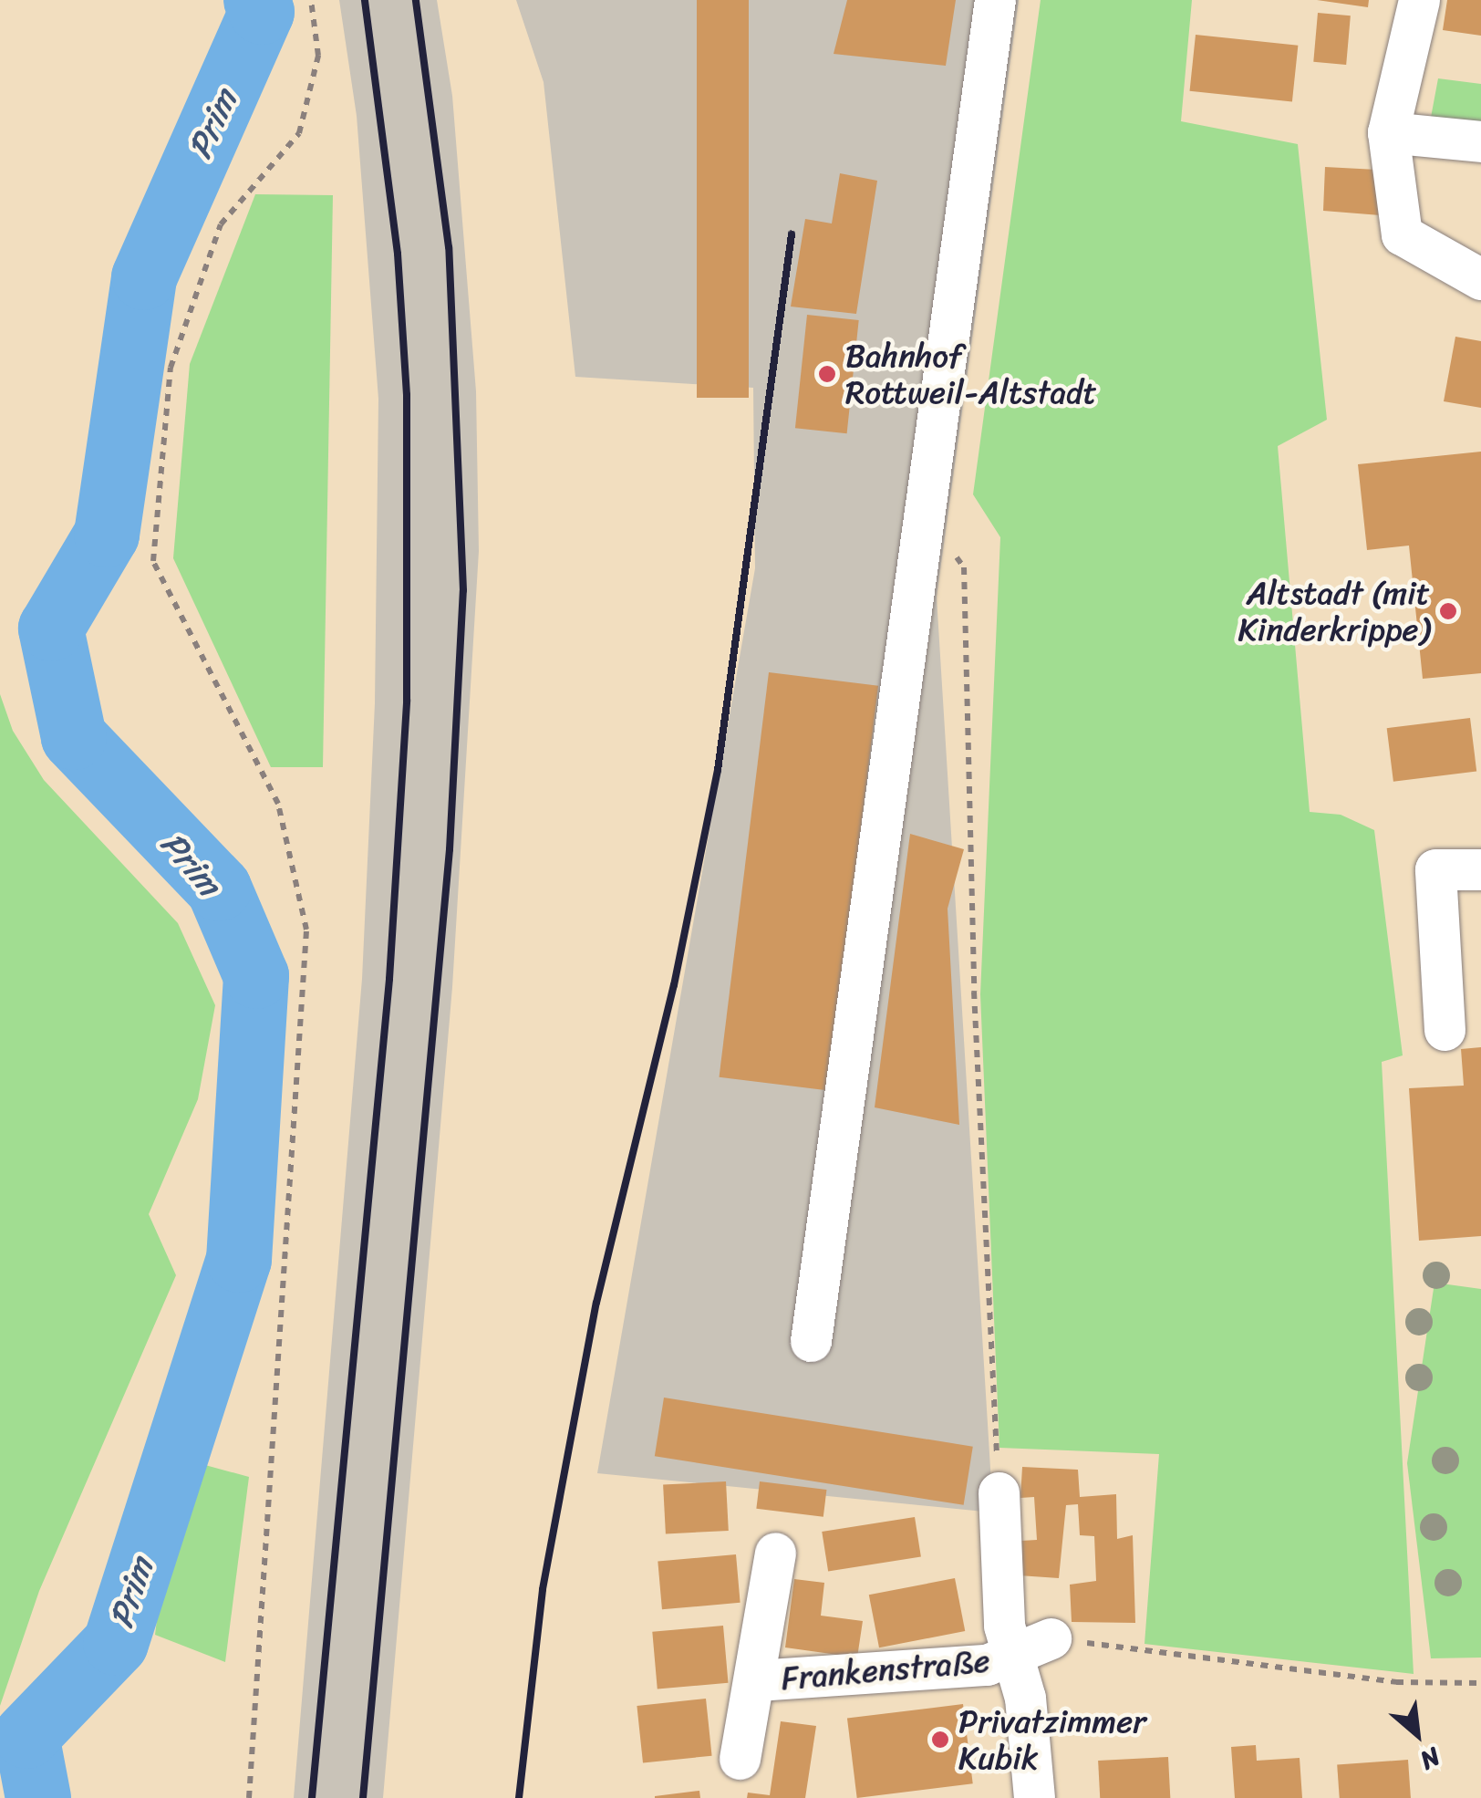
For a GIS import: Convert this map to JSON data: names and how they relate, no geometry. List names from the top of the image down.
{
  "streets": {
    "street": ["Frankenstraße"]
  },
  "water": ["Prim"],
  "places": ["Bahnhof Rottweil-Altstadt", "Altstadt (mit Kinderkrippe)", "Privatzimmer Kubik"],
  "north": "bottom right"
}
